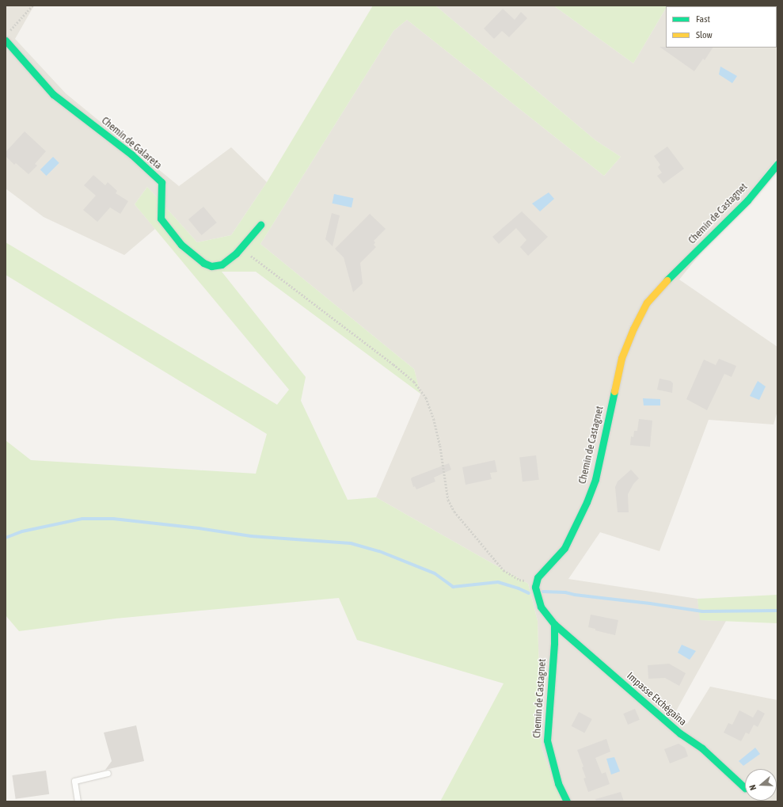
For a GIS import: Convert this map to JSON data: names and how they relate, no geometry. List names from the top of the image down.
{
  "streets": {
    "street": ["Chemin de Galareta", "Chemin de Castagnet", "Impasse Etchégaïna"]
  },
  "crossings": [
    ["Chemin de Castagnet", "Impasse Etchégaïna"]
  ],
  "legend": ["Fast", "Slow"],
  "north": "left"
}
